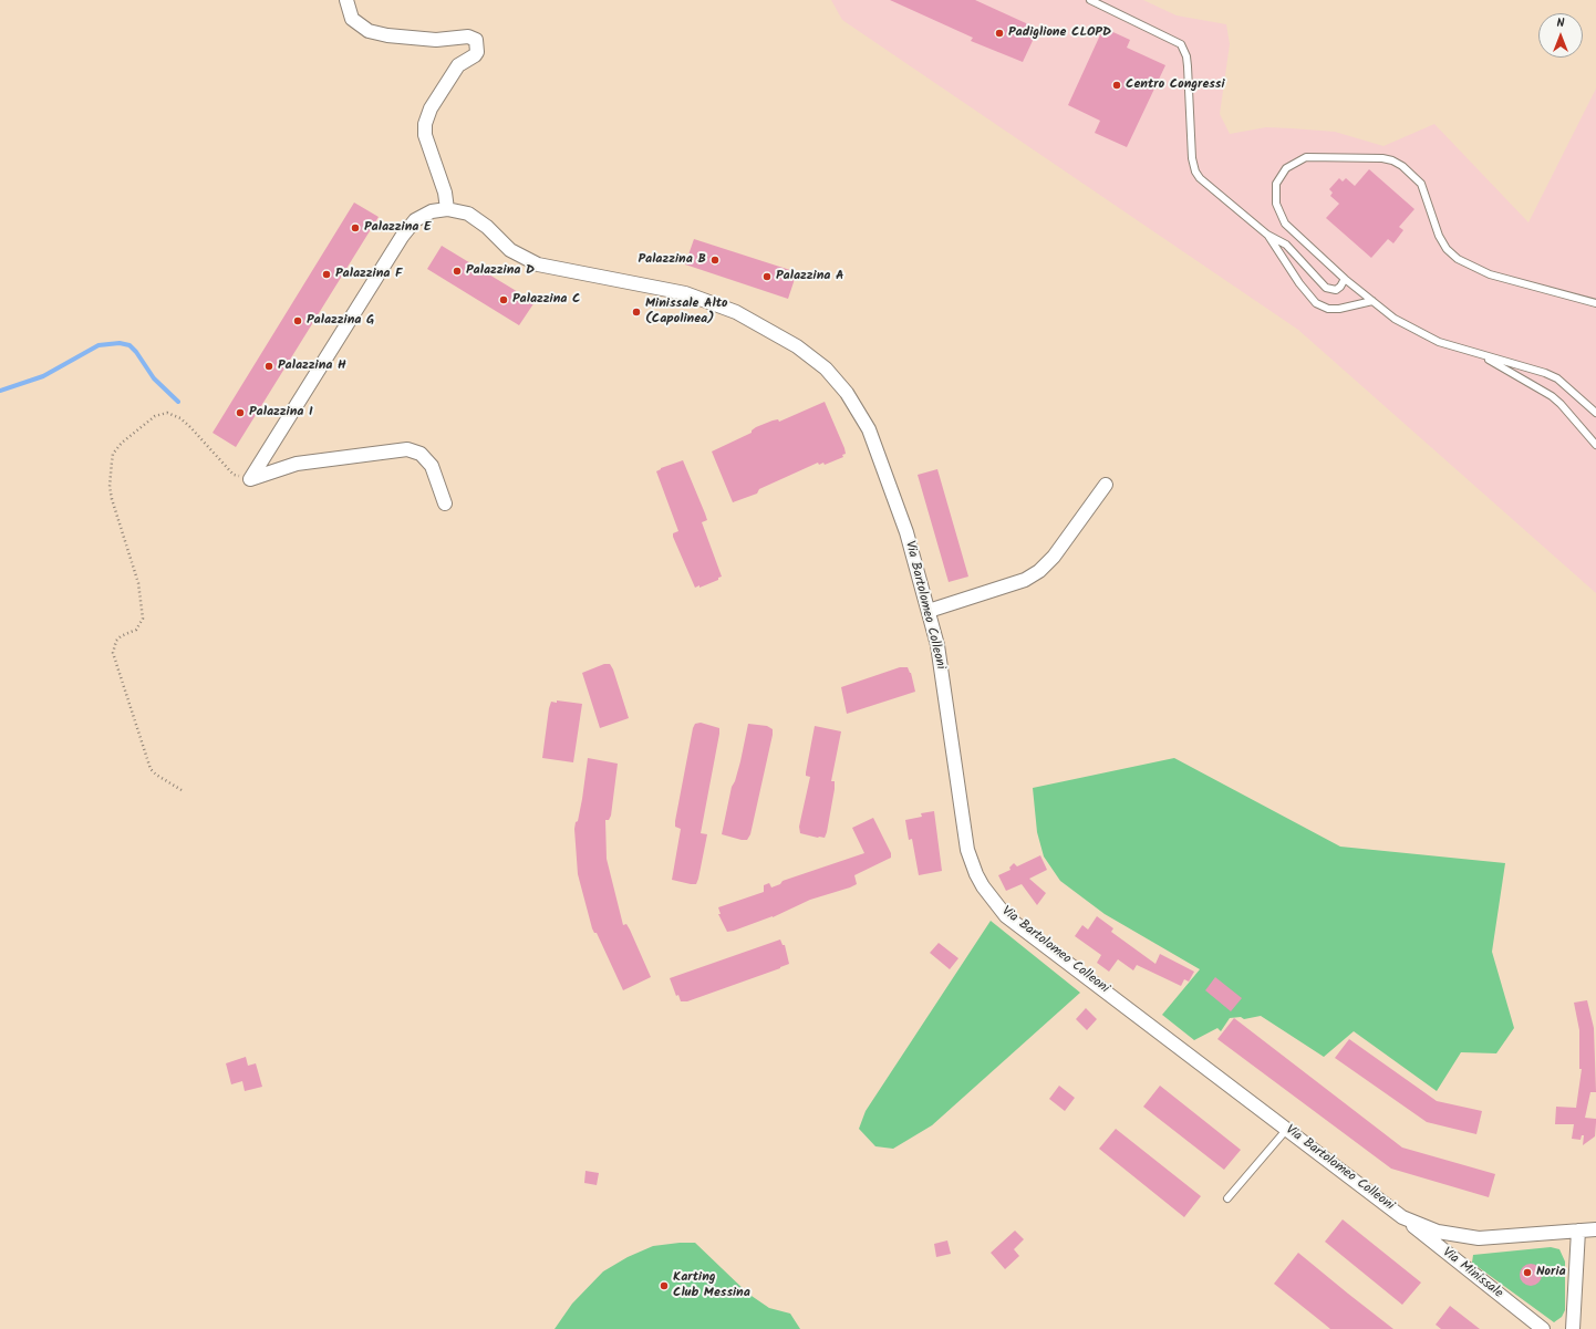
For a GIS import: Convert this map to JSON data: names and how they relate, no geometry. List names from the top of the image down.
{
  "streets": {
    "street": ["Via Bartolomeo Colleoni", "Via Minissale"]
  },
  "crossings": [
    ["Via Bartolomeo Colleoni", "Via Minissale"]
  ],
  "places": [
    "Padiglione CLOPD",
    "Centro Congressi",
    "Palazzina E",
    "Palazzina B",
    "Palazzina D",
    "Palazzina F",
    "Palazzina A",
    "Palazzina C",
    "Minissale Alto (Capolinea)",
    "Palazzina G",
    "Palazzina H",
    "Palazzina I",
    "Noria",
    "Karting Club Messina"
  ],
  "north": "top"
}
